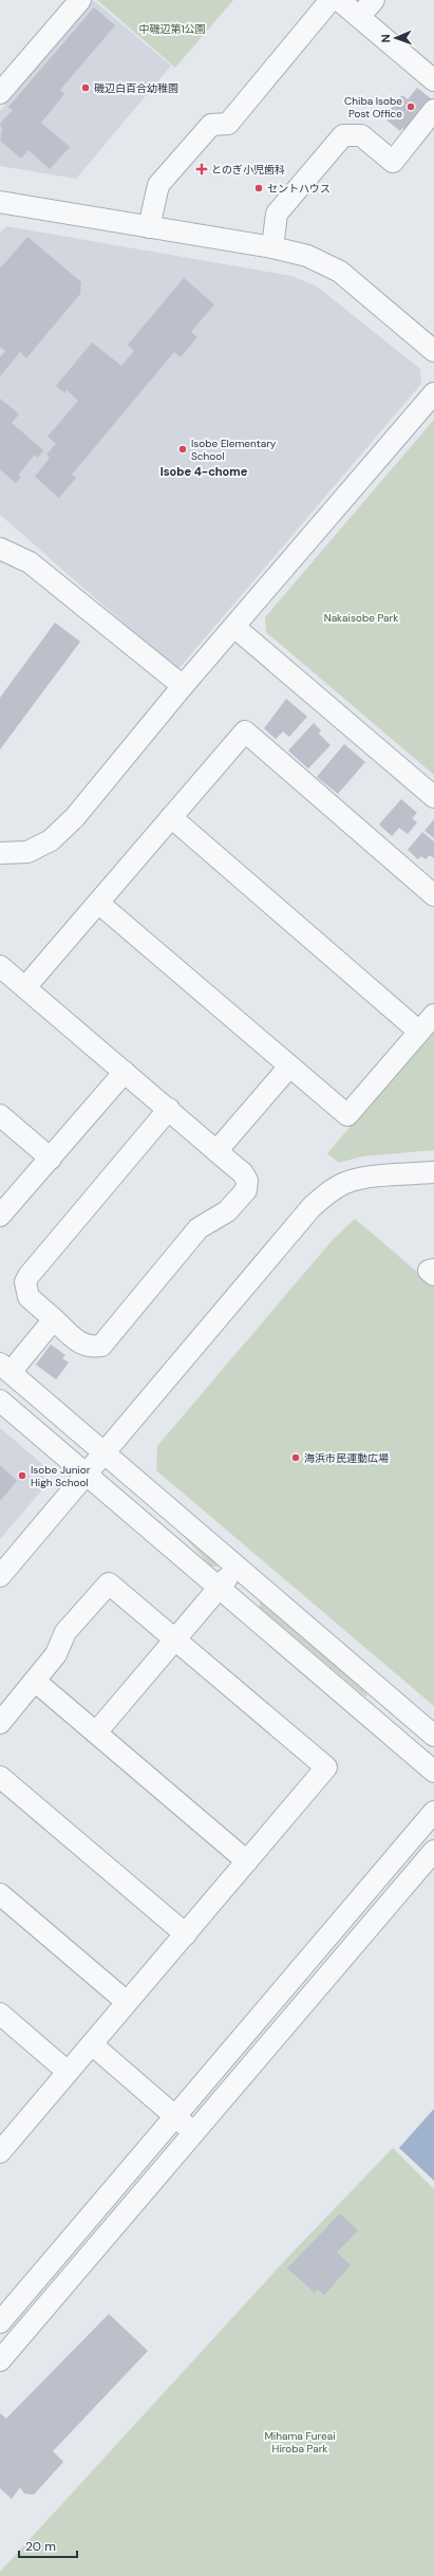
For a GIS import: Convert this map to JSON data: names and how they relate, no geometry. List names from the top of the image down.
{
  "districts": ["Isobe 4-chome"],
  "parks": ["中磯辺第1公園", "Nakaisobe Park", "Mihama Fureai Hiroba Park"],
  "places": {
    "other": [
      "磯辺白百合幼稚園",
      "Chiba Isobe Post Office",
      "セントハウス",
      "Isobe Elementary School",
      "海浜市民運動広場",
      "Isobe Junior High School"
    ],
    "health": ["とのぎ小児歯科"]
  },
  "scale_bar": "20 m",
  "north": "left"
}
